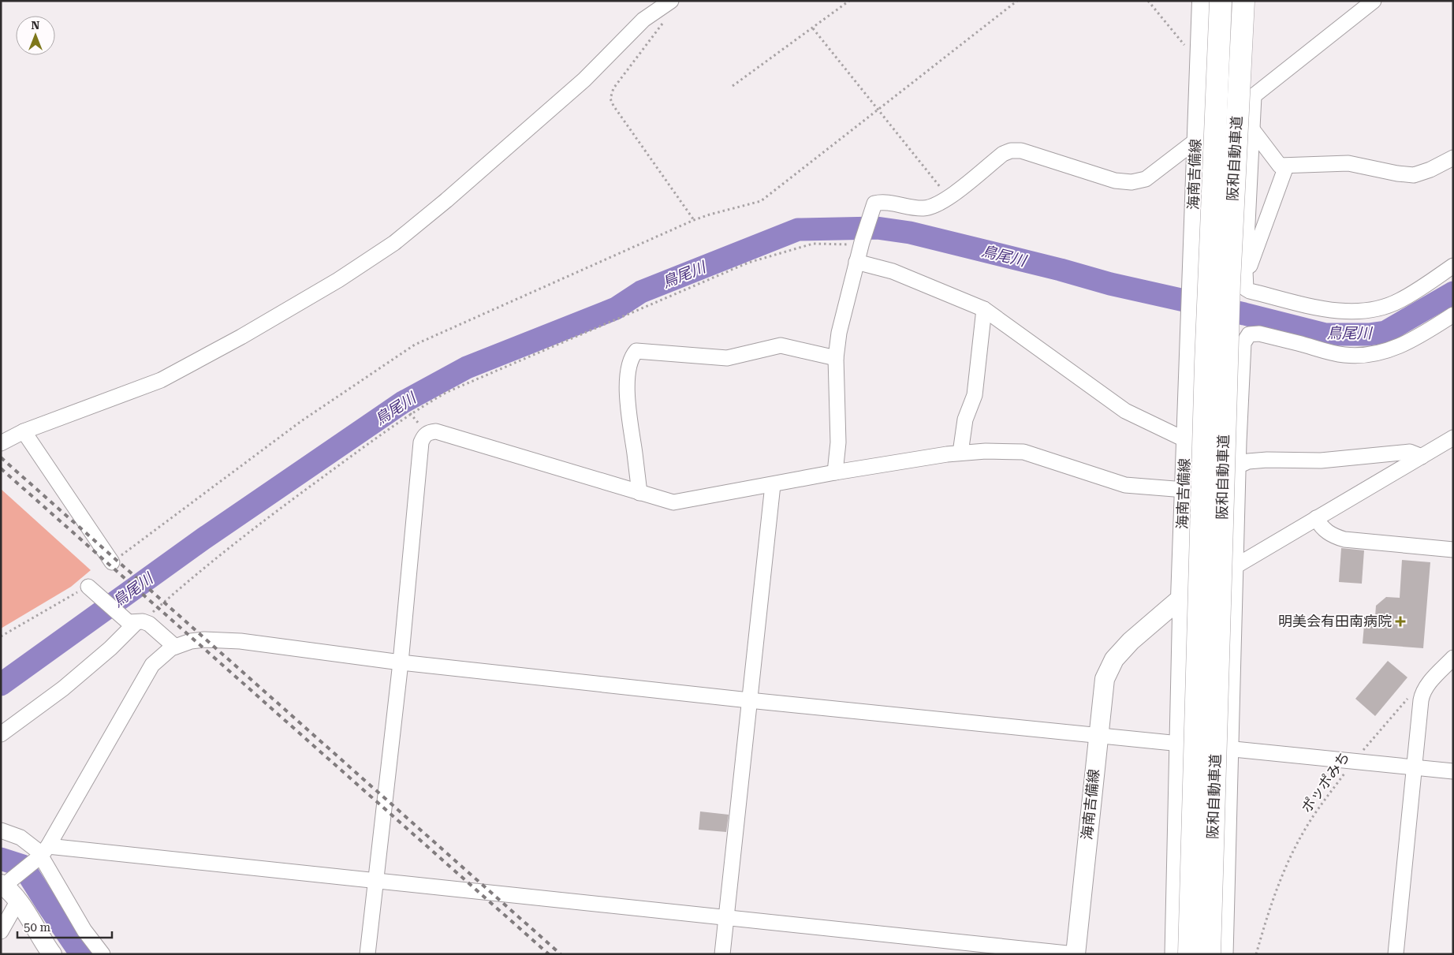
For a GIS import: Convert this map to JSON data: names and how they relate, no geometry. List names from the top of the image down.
{
  "streets": {
    "highway": ["阪和自動車道"],
    "main road": ["海南吉備線"],
    "path": ["ポッポみち"]
  },
  "water": ["鳥尾川"],
  "places": {
    "health": ["明美会有田南病院"]
  },
  "scale_bar": "50 m",
  "north": "top"
}
